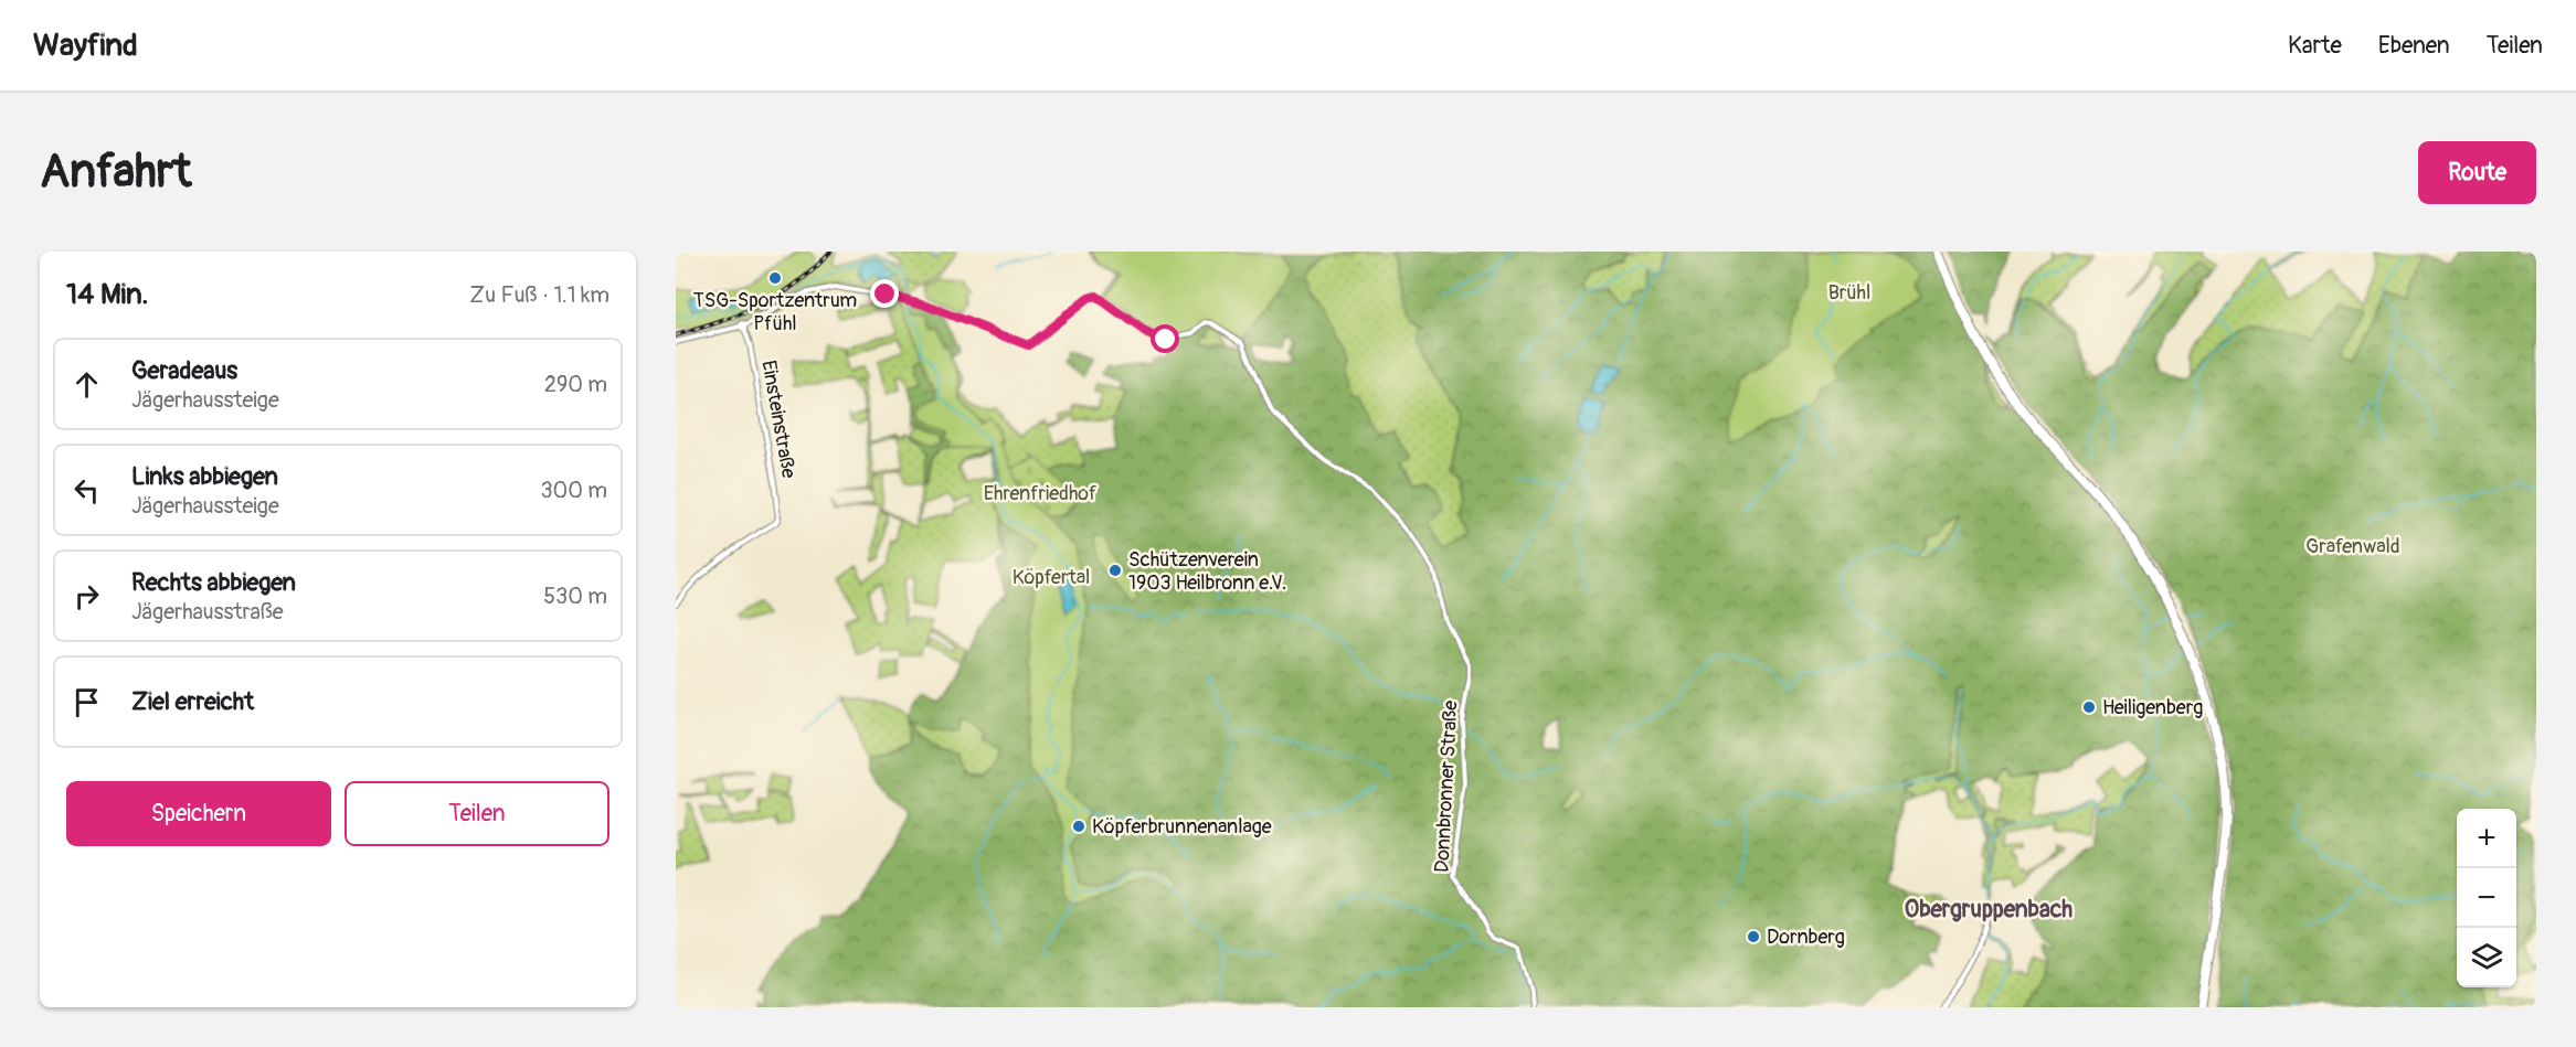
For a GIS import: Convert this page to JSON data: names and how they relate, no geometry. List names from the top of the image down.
{
  "streets": {
    "street": ["Einsteinstraße", "Donnbronner Straße"]
  },
  "crossings": [
    ["Einsteinstraße", "Donnbronner Straße"]
  ],
  "districts": ["Obergruppenbach"],
  "parks": [
    "Brühl",
    "Ehrenfriedhof",
    "Grafenwald",
    "Köpfertal"
  ],
  "places": [
    "TSG-Sportzentrum Pfühl",
    "Schützenverein 1903 Heilbronn e.V.",
    "Heiligenberg",
    "Köpferbrunnenanlage",
    "Dornberg"
  ],
  "page": {
    "header": "Wayfind",
    "nav": ["Karte", "Ebenen", "Teilen"],
    "buttons": [
      "Route",
      ["Speichern", "Teilen"]
    ],
    "title": "Anfahrt",
    "heading": ["14 Min.", "Zu Fuß · 1.1 km"],
    "list": [
      ["Geradeaus", "Jägerhaussteige", "290 m"],
      ["Links abbiegen", "Jägerhaussteige", "300 m"],
      ["Rechts abbiegen", "Jägerhausstraße", "530 m"],
      "Ziel erreicht"
    ],
    "map_buttons": ["+", "−"]
  }
}
